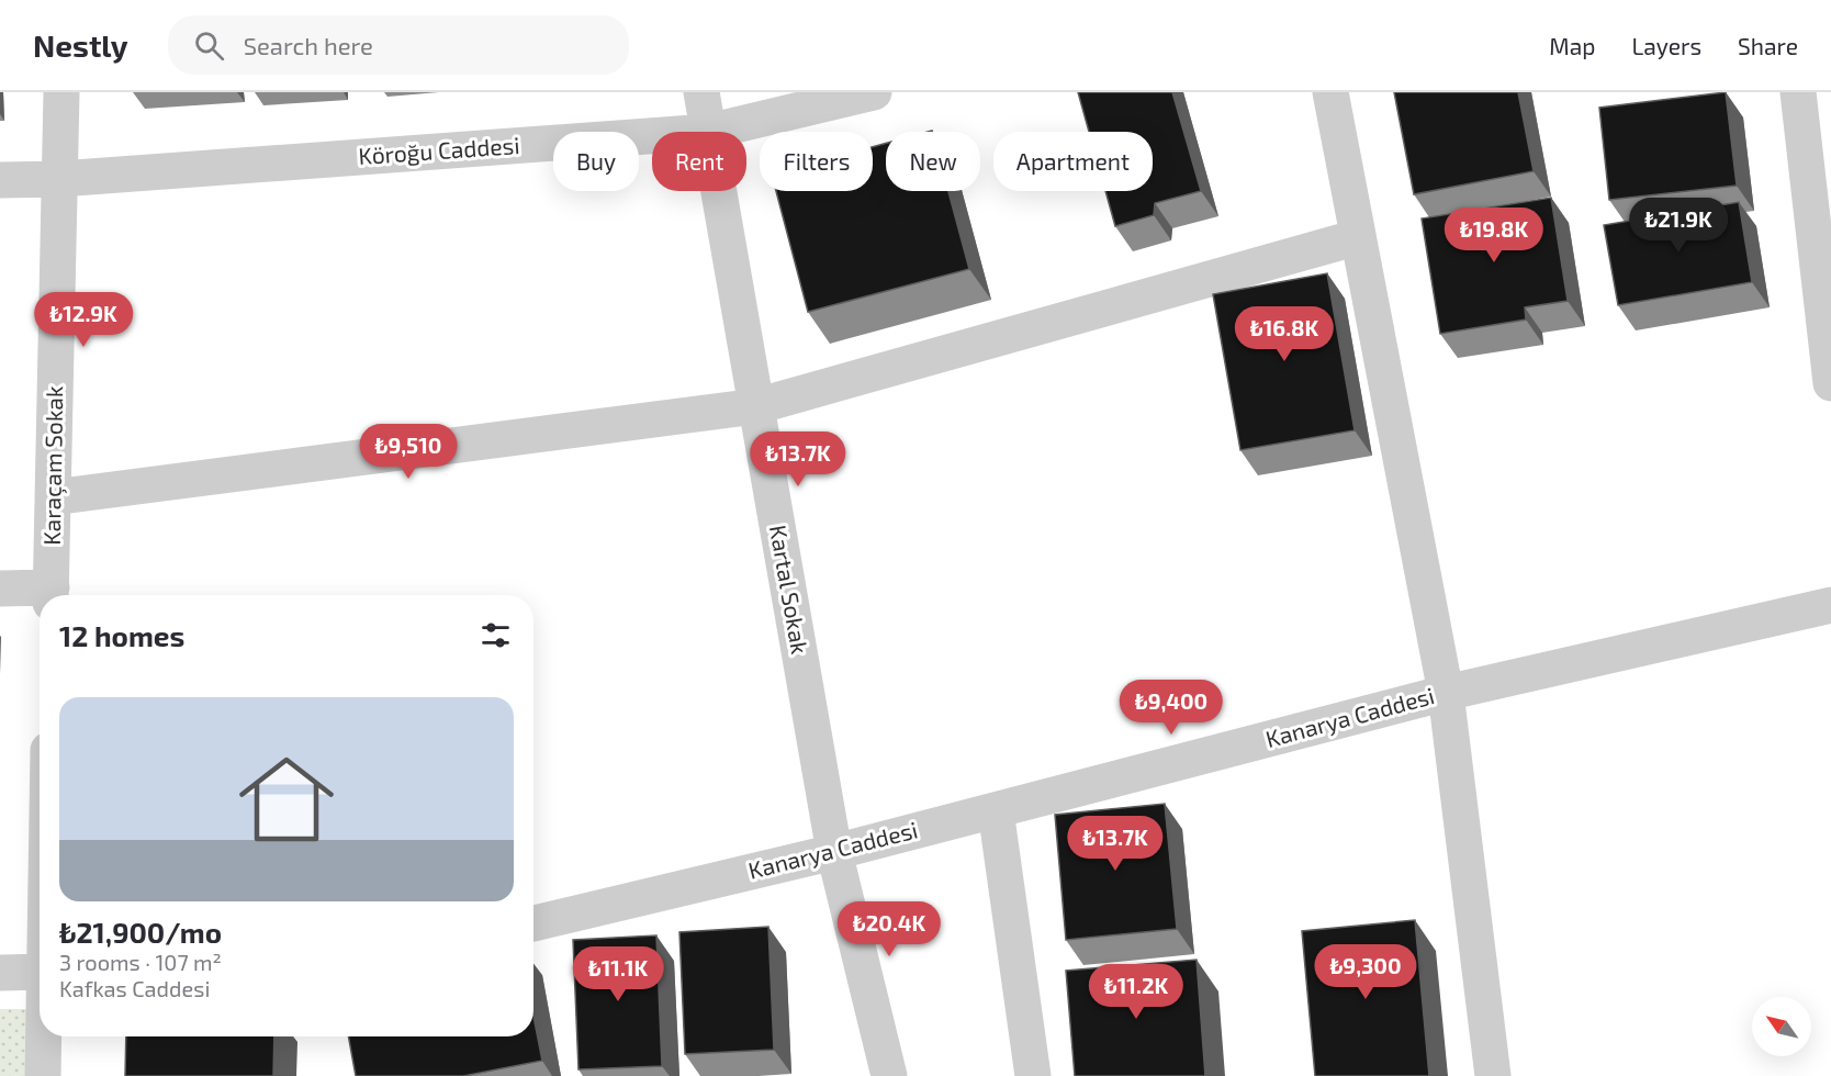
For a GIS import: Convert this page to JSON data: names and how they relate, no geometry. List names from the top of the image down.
{
  "streets": {
    "street": [
      "Köroğu Caddesi",
      "Karaçam Sokak",
      "Kartal Sokak",
      "Kanarya Caddesi"
    ]
  },
  "crossings": [
    ["Köroğu Caddesi", "Karaçam Sokak"],
    ["Köroğu Caddesi", "Kartal Sokak"],
    ["Kartal Sokak", "Kanarya Caddesi"]
  ],
  "north": "top left",
  "page": {
    "header": "Nestly",
    "search": "Search here",
    "nav": ["Map", "Layers", "Share"],
    "chip": [
      "Buy",
      "Rent",
      "Filters",
      "New",
      "Apartment"
    ],
    "price": [
      "₺21.9K",
      "₺19.8K",
      "₺12.9K",
      "₺16.8K",
      "₺9,510",
      "₺13.7K",
      "₺9,400",
      "₺13.7K",
      "₺20.4K",
      "₺9,300",
      "₺11.1K",
      "₺11.2K"
    ],
    "heading": "12 homes",
    "list": [
      {
        "name": "₺21,900/mo",
        "note": "3 rooms · 107 m² · Kafkas Caddesi"
      }
    ]
  }
}
